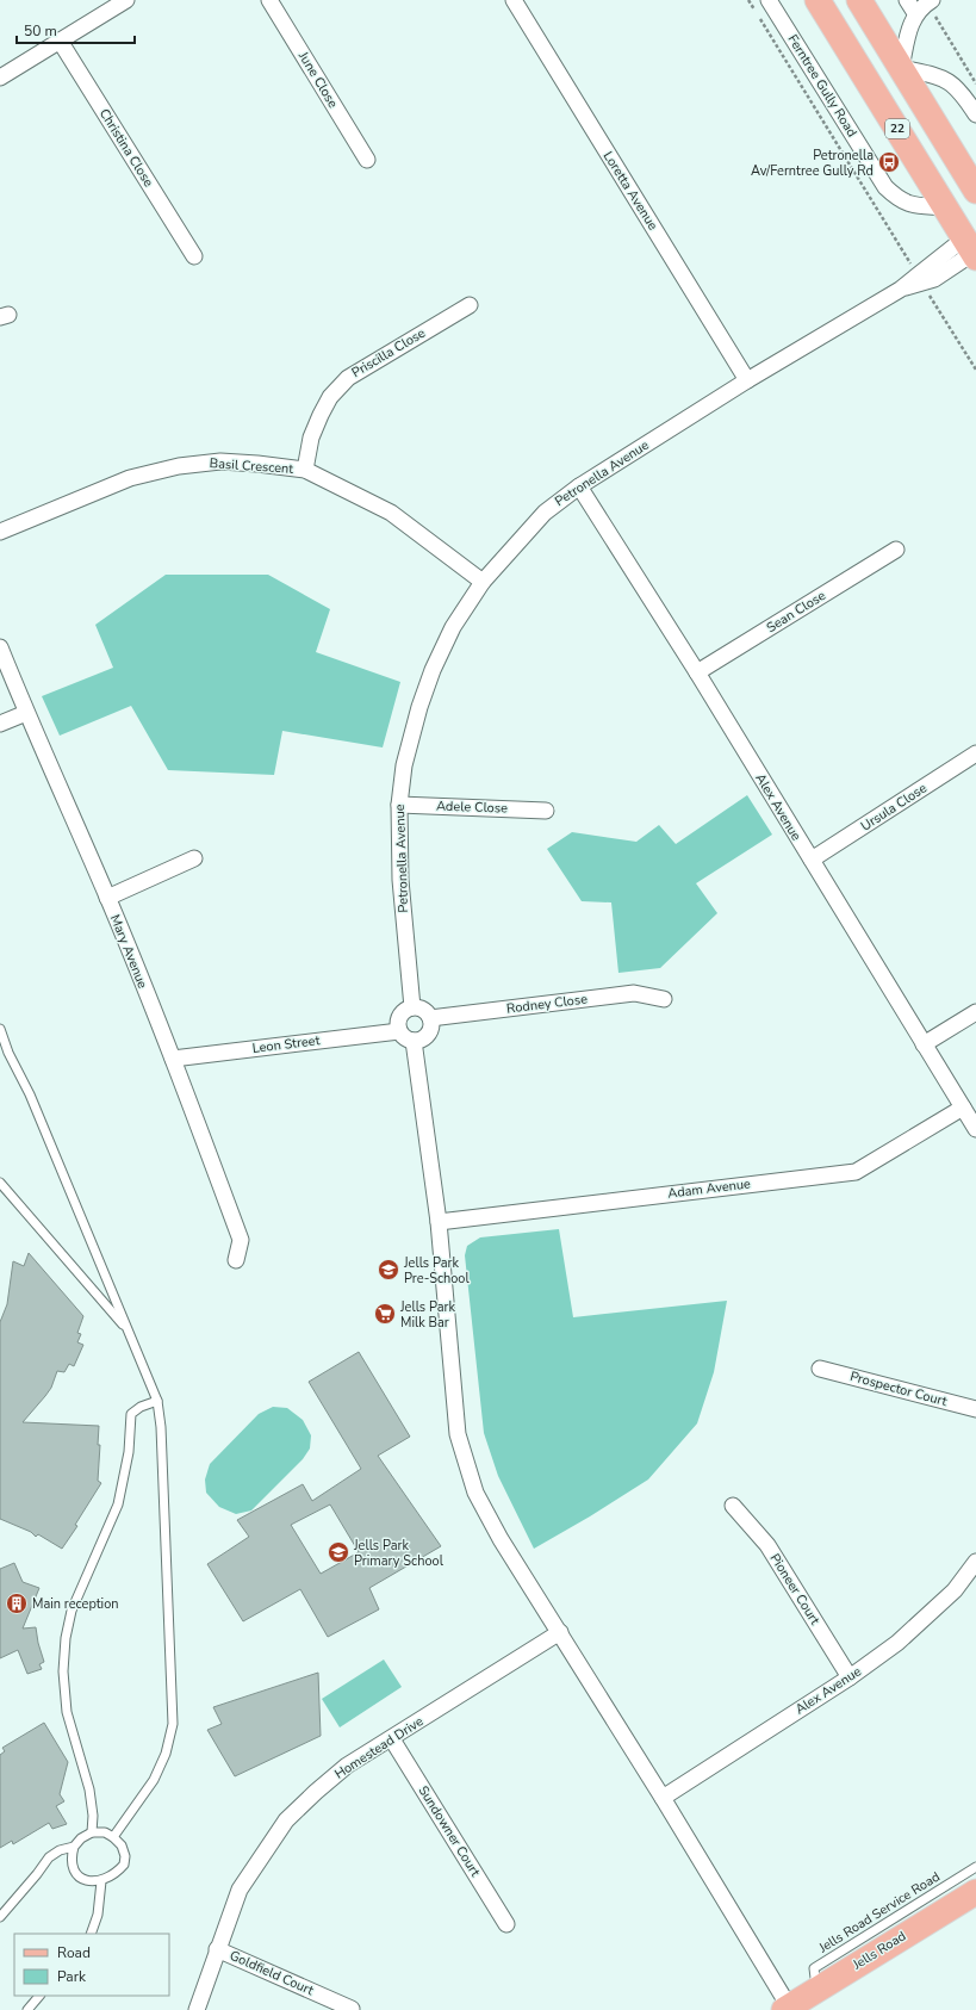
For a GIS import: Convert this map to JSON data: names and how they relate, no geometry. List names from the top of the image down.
{
  "streets": {
    "main road": ["22", "Jells Road"],
    "street": [
      "June Close",
      "Ferntree Gully Road",
      "Christina Close",
      "Loretta Avenue",
      "Priscilla Close",
      "Basil Crescent",
      "Petronella Avenue",
      "Sean Close",
      "Adele Close",
      "Alex Avenue",
      "Ursula Close",
      "Mary Avenue",
      "Rodney Close",
      "Leon Street",
      "Adam Avenue",
      "Prospector Court",
      "Pioneer Court",
      "Homestead Drive",
      "Sundowner Court",
      "Goldfield Court"
    ],
    "lane": ["Jells Road Service Road"]
  },
  "crossings": [
    ["Ferntree Gully Road", "22"],
    ["22", "Petronella Avenue"],
    ["Loretta Avenue", "Petronella Avenue"],
    ["Priscilla Close", "Basil Crescent"],
    ["Basil Crescent", "Petronella Avenue"],
    ["Petronella Avenue", "Adele Close"],
    ["Petronella Avenue", "Alex Avenue"],
    ["Petronella Avenue", "Rodney Close"],
    ["Petronella Avenue", "Leon Street"],
    ["Sean Close", "Alex Avenue"],
    ["Alex Avenue", "Ursula Close"],
    ["Alex Avenue", "Adam Avenue"],
    ["Alex Avenue", "Pioneer Court"],
    ["Mary Avenue", "Leon Street"],
    ["Rodney Close", "Leon Street"],
    ["Homestead Drive", "Sundowner Court"],
    ["Homestead Drive", "Goldfield Court"],
    ["Jells Road Service Road", "Jells Road"]
  ],
  "places": {
    "bus stop": ["Petronella Av/Ferntree Gully Rd"],
    "school or university": ["Jells Park Pre-School", "Jells Park Primary School"],
    "supermarket": ["Jells Park Milk Bar"],
    "building": ["Main reception"]
  },
  "legend": ["Road", "Park"],
  "scale_bar": "50 m"
}
